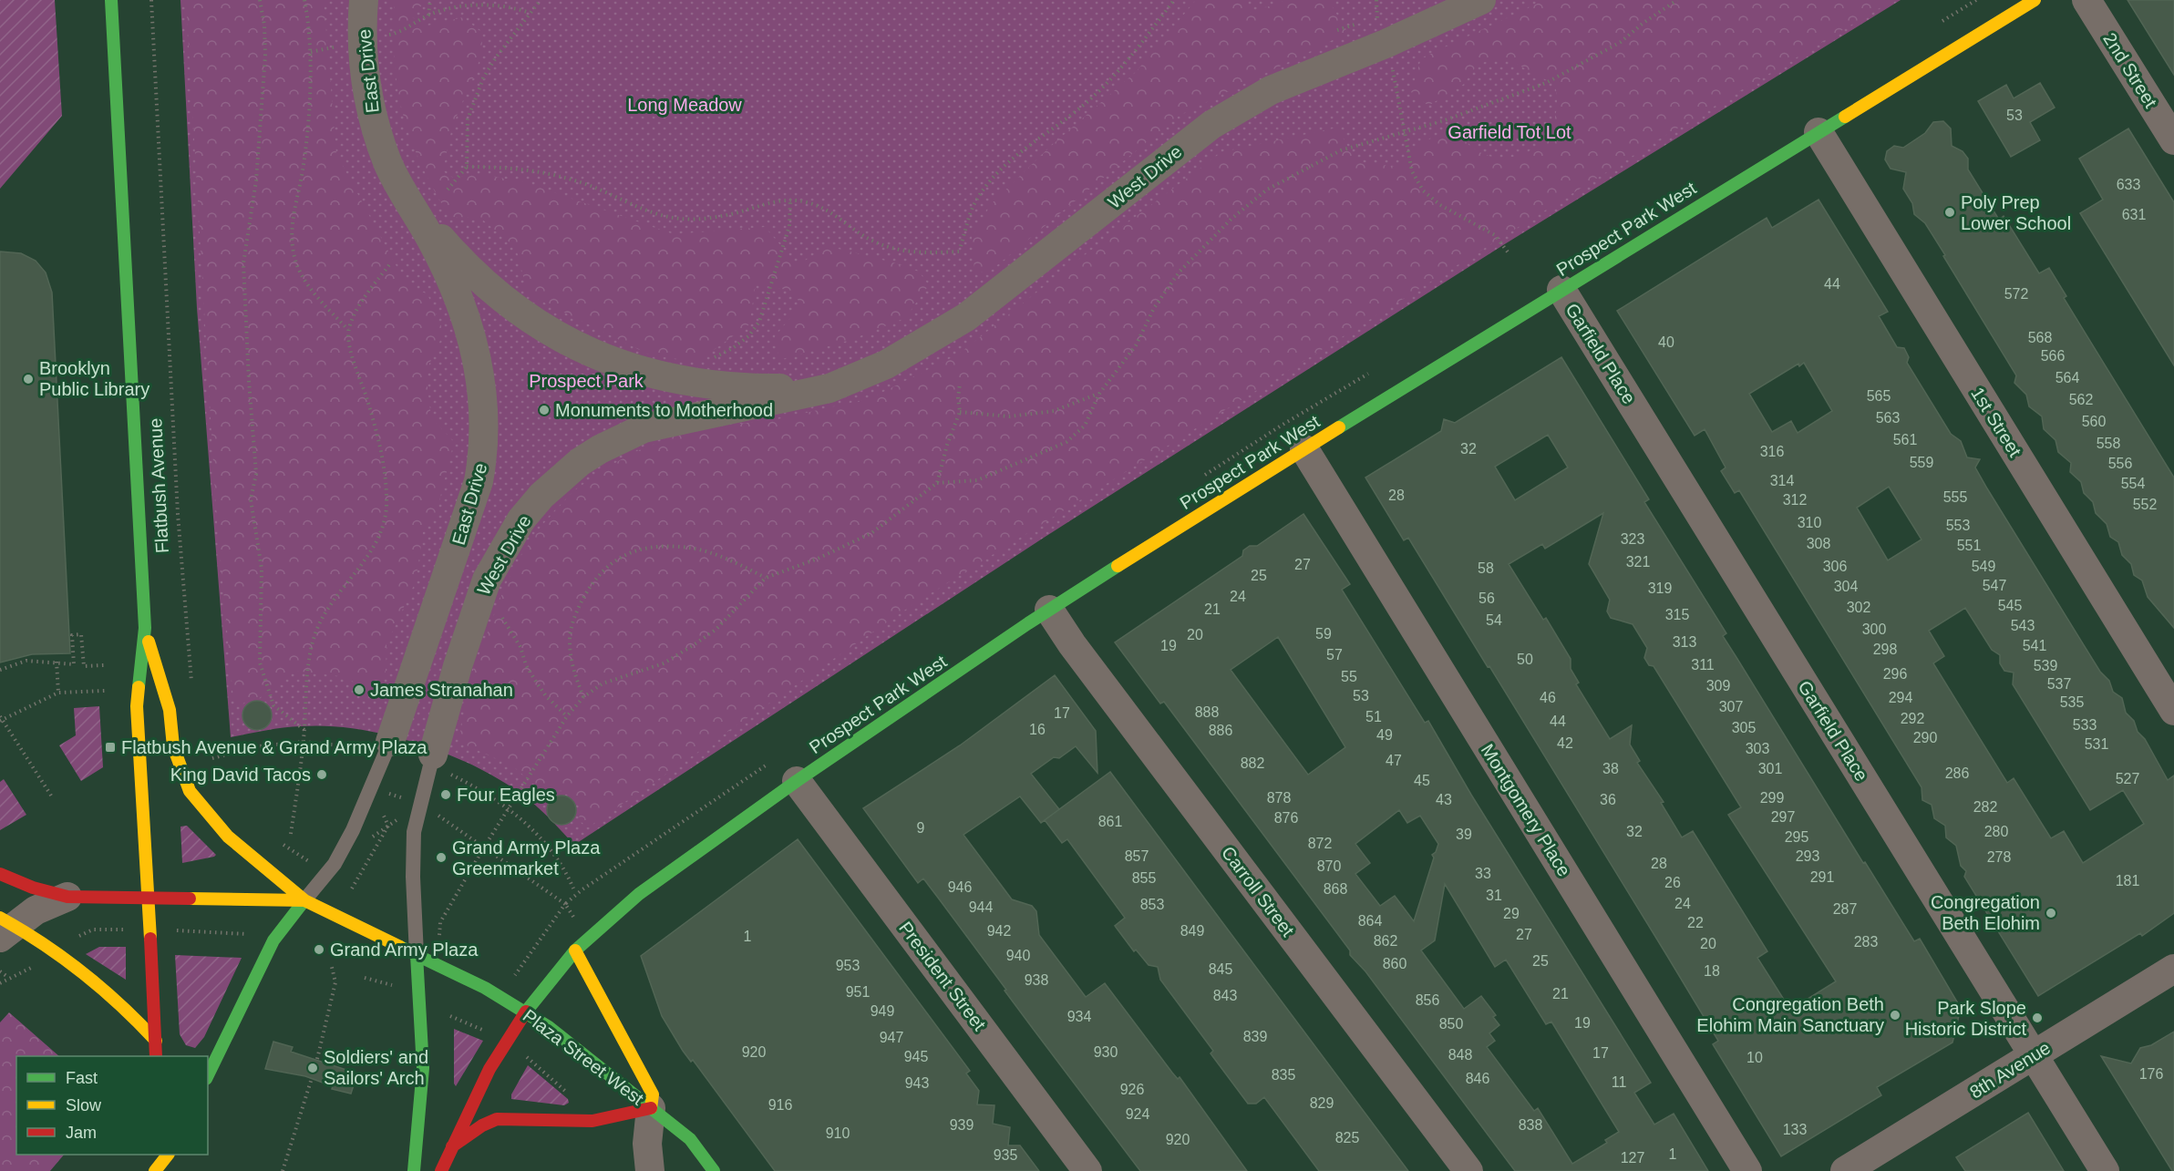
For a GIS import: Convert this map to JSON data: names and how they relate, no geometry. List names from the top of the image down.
{
  "streets": {
    "main road": ["Prospect Park West", "Flatbush Avenue", "Plaza Street West"],
    "street": [
      "2nd Street",
      "East Drive",
      "West Drive",
      "Garfield Place",
      "1st Street",
      "Montgomery Place",
      "Carroll Street",
      "President Street",
      "8th Avenue"
    ]
  },
  "crossings": [
    ["East Drive", "West Drive"],
    ["East Drive", "Plaza Street West"],
    ["West Drive", "Plaza Street West"],
    ["Prospect Park West", "Garfield Place"],
    ["Prospect Park West", "1st Street"],
    ["Prospect Park West", "Montgomery Place"],
    ["Prospect Park West", "Carroll Street"],
    ["Prospect Park West", "President Street"],
    ["Prospect Park West", "Plaza Street West"],
    ["Garfield Place", "8th Avenue"],
    ["Flatbush Avenue", "Plaza Street West"]
  ],
  "parks": ["Long Meadow", "Garfield Tot Lot", "Prospect Park"],
  "places": {
    "other": [
      "Poly Prep Lower School",
      "Brooklyn Public Library",
      "Monuments to Motherhood",
      "James Stranahan",
      "King David Tacos",
      "Four Eagles",
      "Grand Army Plaza Greenmarket",
      "Congregation Beth Elohim",
      "Grand Army Plaza",
      "Congregation Beth Elohim Main Sanctuary",
      "Park Slope Historic District",
      "Soldiers' and Sailors' Arch"
    ],
    "transit": ["Flatbush Avenue & Grand Army Plaza"]
  },
  "house_numbers": [
    "53",
    "633",
    "631",
    "44",
    "572",
    "568",
    "40",
    "566",
    "564",
    "565",
    "562",
    "563",
    "560",
    "561",
    "558",
    "32",
    "316",
    "559",
    "556",
    "314",
    "554",
    "28",
    "555",
    "312",
    "552",
    "310",
    "553",
    "323",
    "308",
    "551",
    "321",
    "27",
    "306",
    "549",
    "58",
    "25",
    "547",
    "304",
    "319",
    "24",
    "56",
    "545",
    "302",
    "21",
    "315",
    "54",
    "543",
    "300",
    "59",
    "20",
    "313",
    "19",
    "541",
    "298",
    "57",
    "50",
    "311",
    "539",
    "296",
    "55",
    "537",
    "309",
    "53",
    "46",
    "294",
    "535",
    "307",
    "888",
    "17",
    "51",
    "292",
    "44",
    "533",
    "305",
    "16",
    "886",
    "49",
    "290",
    "42",
    "531",
    "303",
    "47",
    "882",
    "38",
    "301",
    "286",
    "527",
    "45",
    "878",
    "299",
    "43",
    "36",
    "282",
    "297",
    "876",
    "861",
    "9",
    "32",
    "280",
    "39",
    "295",
    "872",
    "857",
    "293",
    "278",
    "28",
    "870",
    "33",
    "291",
    "855",
    "181",
    "26",
    "946",
    "868",
    "31",
    "24",
    "853",
    "944",
    "287",
    "29",
    "864",
    "22",
    "942",
    "849",
    "27",
    "1",
    "862",
    "283",
    "20",
    "940",
    "25",
    "860",
    "953",
    "845",
    "18",
    "938",
    "951",
    "21",
    "843",
    "856",
    "949",
    "934",
    "19",
    "850",
    "839",
    "947",
    "920",
    "930",
    "17",
    "848",
    "945",
    "10",
    "176",
    "835",
    "846",
    "11",
    "943",
    "926",
    "829",
    "916",
    "924",
    "939",
    "838",
    "133",
    "910",
    "825",
    "920",
    "1",
    "935",
    "127"
  ],
  "legend": ["Fast", "Slow", "Jam"]
}
